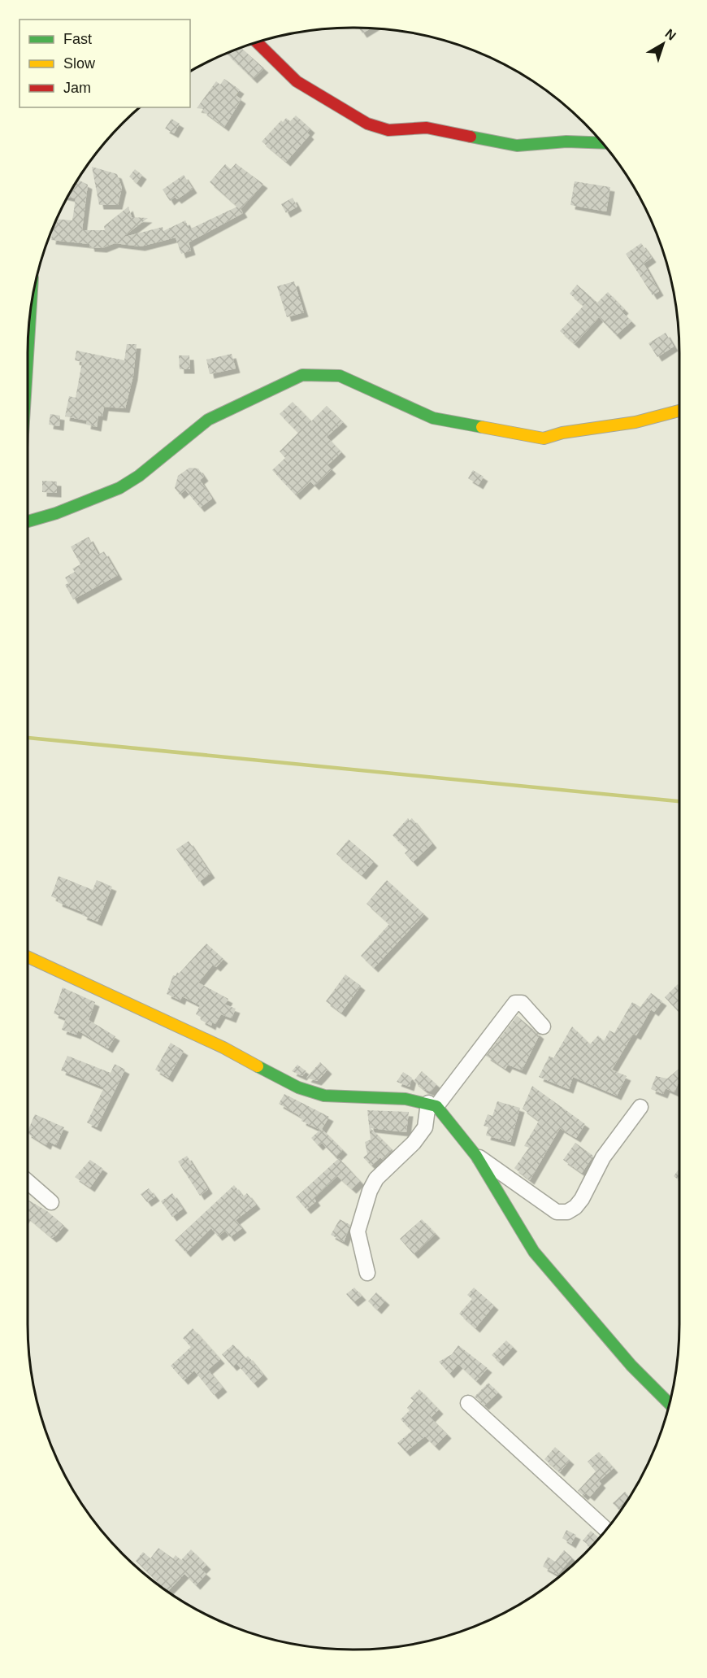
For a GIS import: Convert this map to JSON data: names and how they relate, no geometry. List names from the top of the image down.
{
  "legend": ["Fast", "Slow", "Jam"],
  "north": "top right"
}
